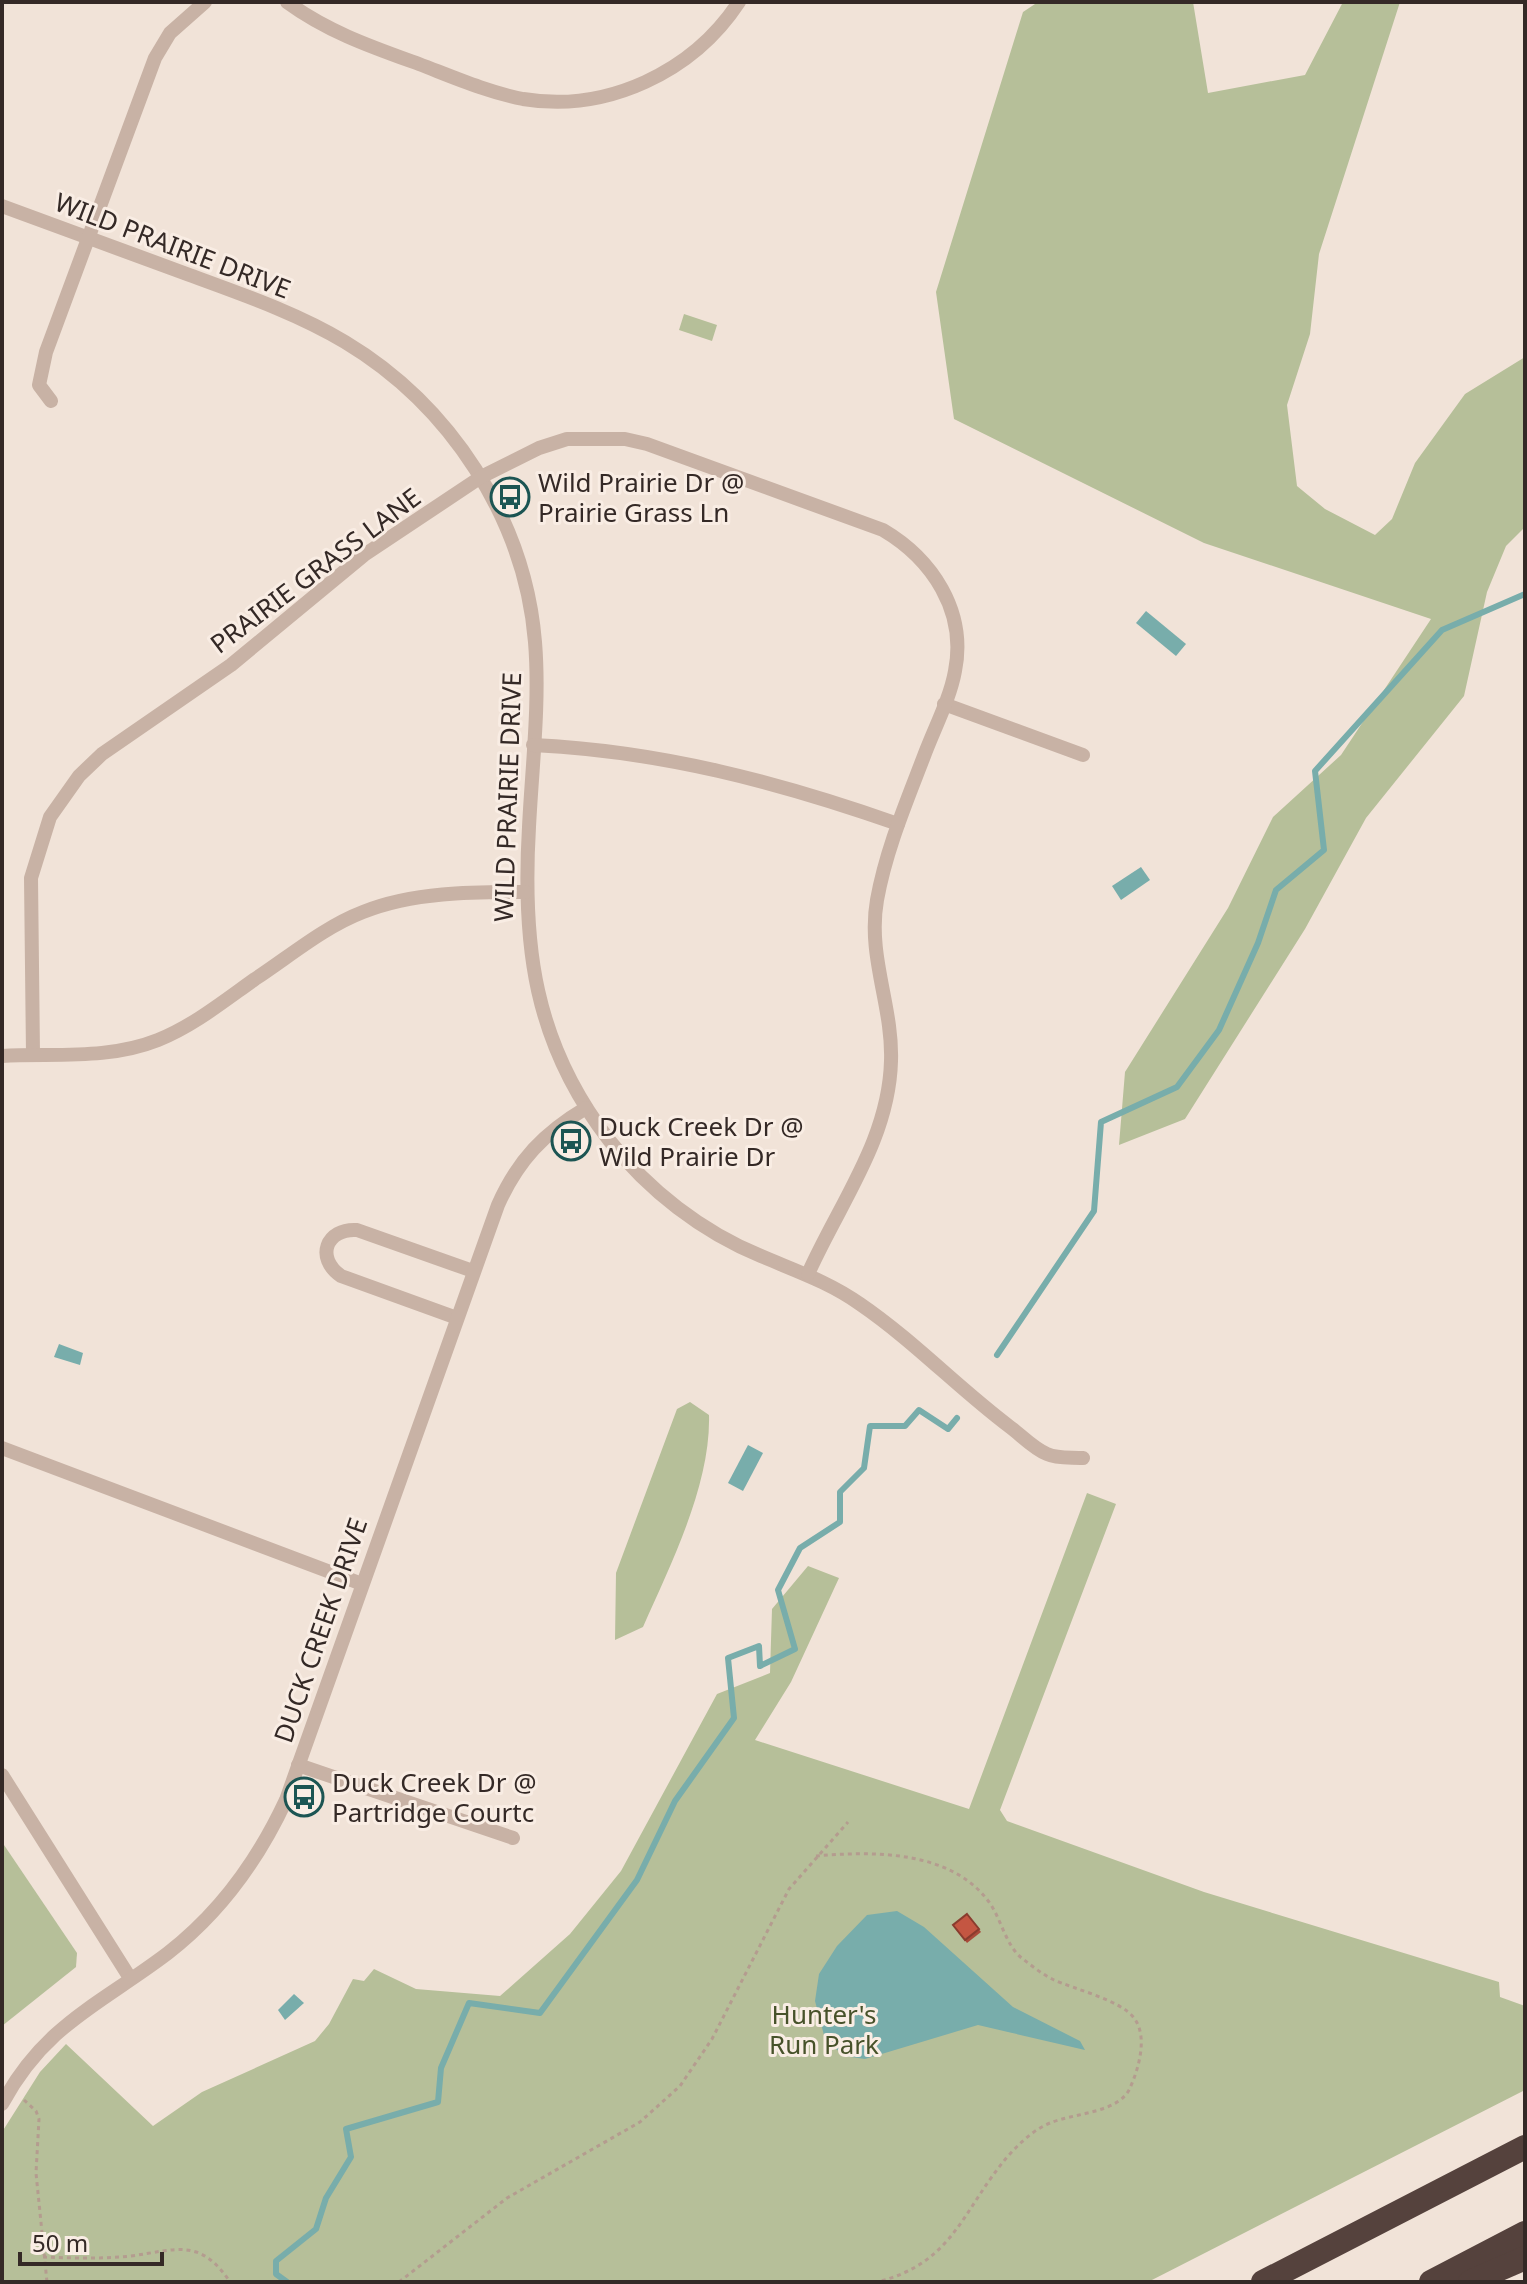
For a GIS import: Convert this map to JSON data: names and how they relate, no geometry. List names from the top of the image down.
{
  "streets": {
    "street": ["WILD PRAIRIE DRIVE", "PRAIRIE GRASS LANE", "DUCK CREEK DRIVE"]
  },
  "crossings": [
    ["WILD PRAIRIE DRIVE", "PRAIRIE GRASS LANE"],
    ["WILD PRAIRIE DRIVE", "DUCK CREEK DRIVE"]
  ],
  "parks": ["Hunter's Run Park"],
  "places": {
    "bus stop": ["Wild Prairie Dr @ Prairie Grass Ln", "Duck Creek Dr @ Wild Prairie Dr", "Duck Creek Dr @ Partridge Courtc"]
  },
  "scale_bar": "50 m"
}
